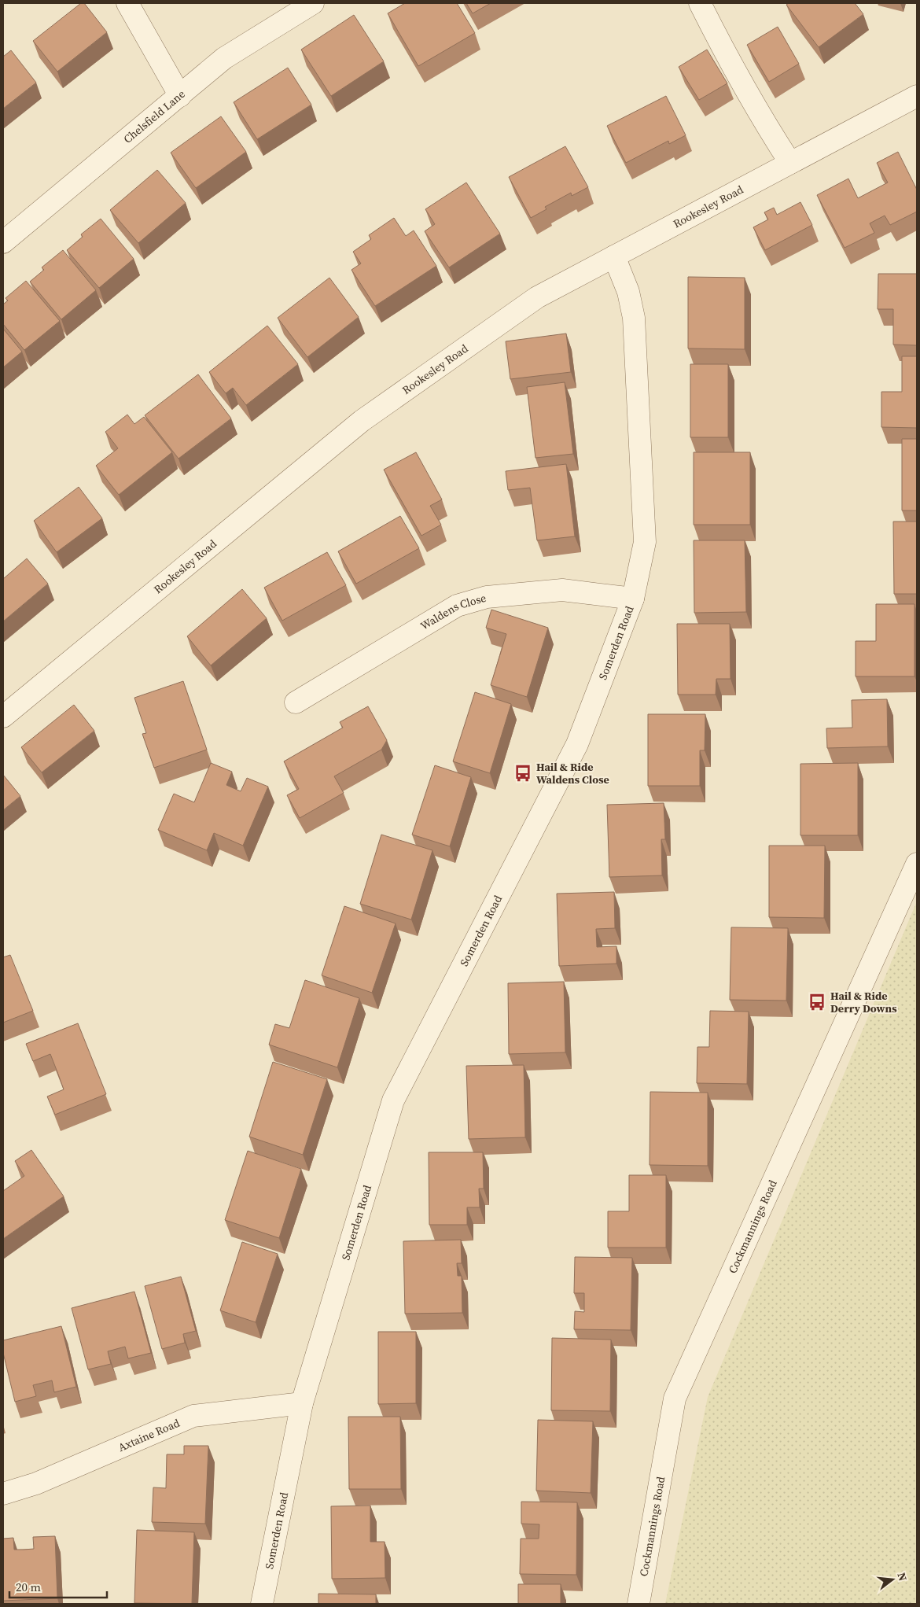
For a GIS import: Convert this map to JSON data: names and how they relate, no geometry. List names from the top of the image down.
{
  "streets": {
    "street": [
      "Chelsfield Lane",
      "Rookesley Road",
      "Waldens Close",
      "Somerden Road",
      "Cockmannings Road",
      "Axtaine Road"
    ]
  },
  "crossings": [
    ["Rookesley Road", "Somerden Road"],
    ["Waldens Close", "Somerden Road"],
    ["Somerden Road", "Axtaine Road"]
  ],
  "places": {
    "bus stop": ["Hail & Ride Waldens Close", "Hail & Ride Derry Downs"]
  },
  "scale_bar": "20 m",
  "north": "right"
}
